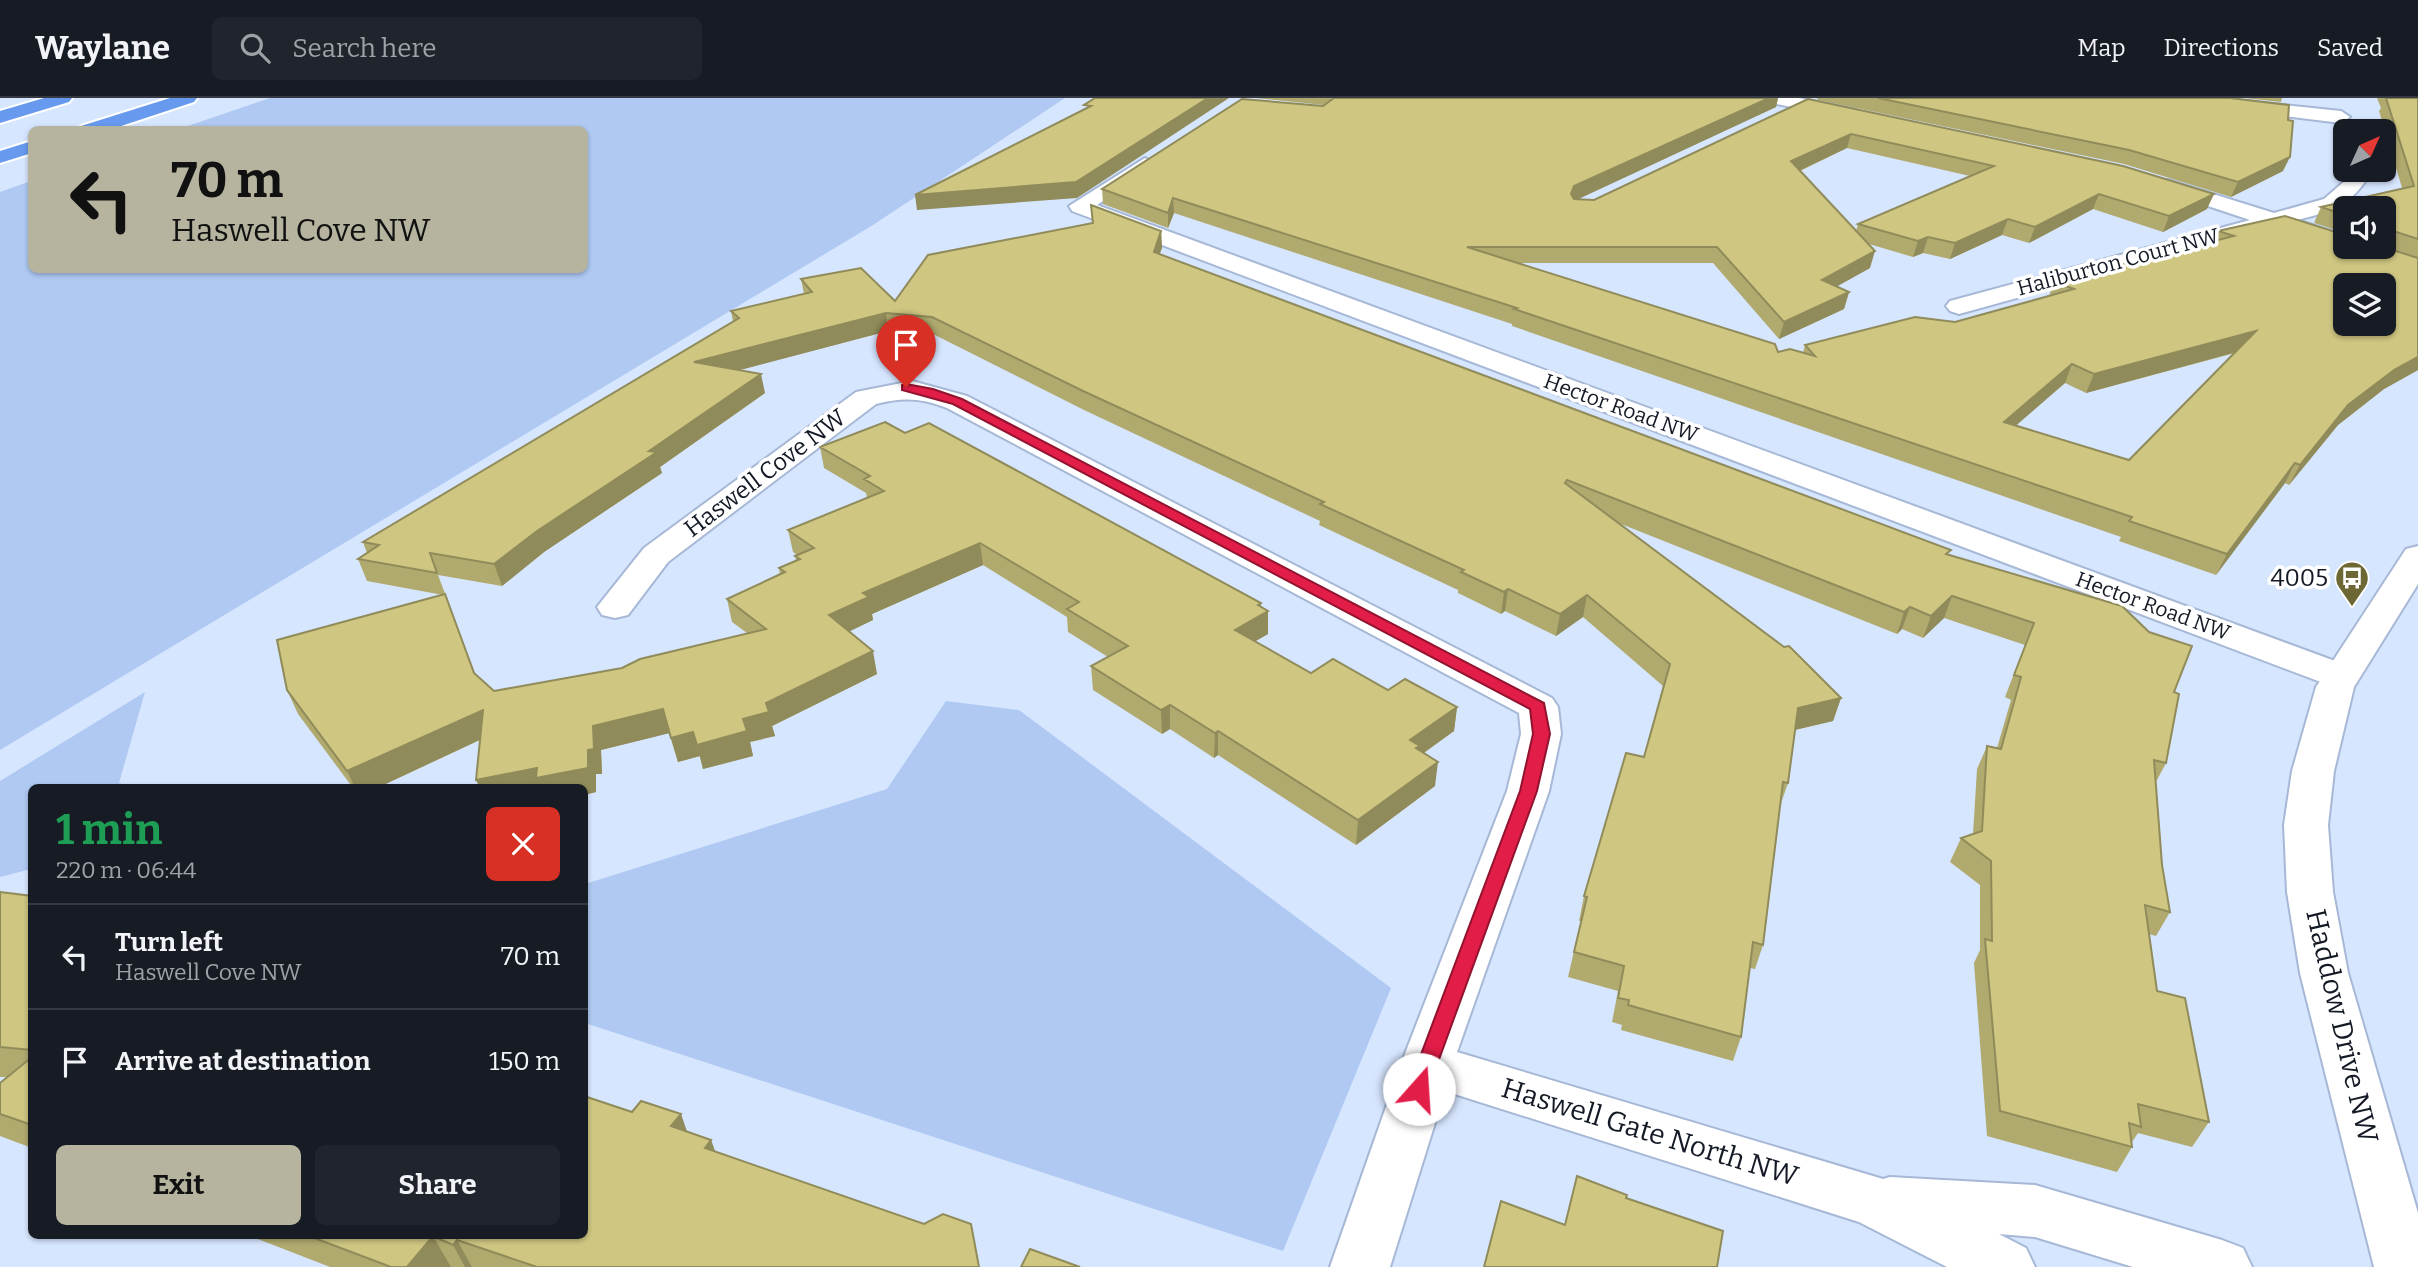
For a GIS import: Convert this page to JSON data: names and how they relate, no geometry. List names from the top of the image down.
{
  "streets": {
    "street": [
      "Haliburton Court NW",
      "Hector Road NW",
      "Haswell Cove NW",
      "Haddow Drive NW",
      "Haswell Gate North NW"
    ]
  },
  "crossings": [
    ["Hector Road NW", "Haddow Drive NW"],
    ["Haswell Cove NW", "Haswell Gate North NW"]
  ],
  "places": {
    "bus stop": ["4005"]
  },
  "north": "top right",
  "page": {
    "header": "Waylane",
    "search": "Search here",
    "nav": ["Map", "Directions", "Saved"],
    "turn": ["70 m", "Haswell Cove NW"],
    "heading": ["1 min", "220 m · 06:44"],
    "list": [
      {
        "name": "Turn left",
        "note": "Haswell Cove NW",
        "value": "70 m"
      },
      {
        "name": "Arrive at destination",
        "value": "150 m"
      }
    ],
    "buttons": ["Exit", "Share"]
  }
}
